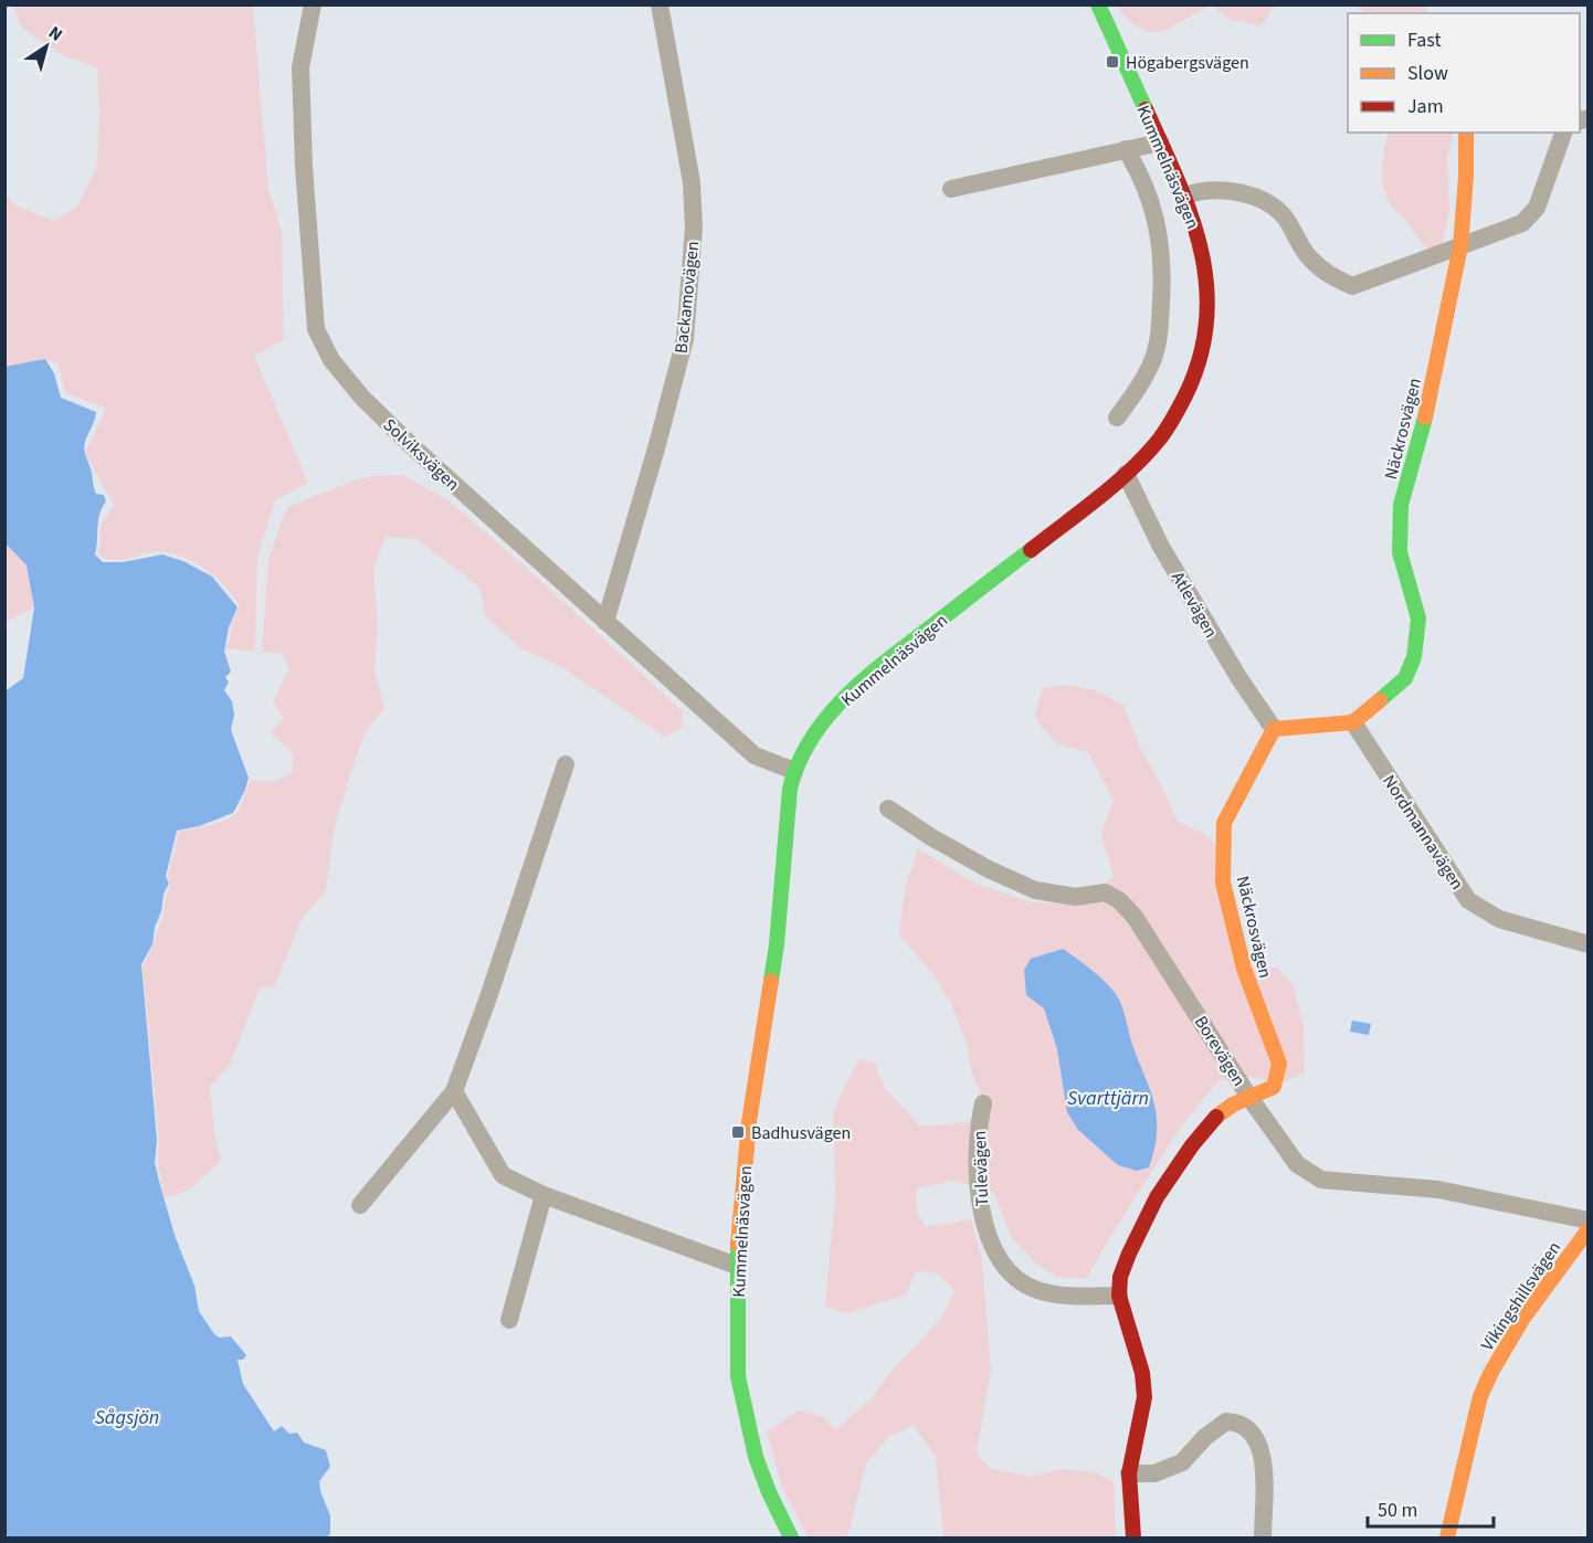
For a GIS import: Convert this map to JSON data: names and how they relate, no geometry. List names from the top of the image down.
{
  "streets": {
    "street": [
      "Kummelnäsvägen",
      "Backamovägen",
      "Näckrosvägen",
      "Solviksvägen",
      "Atlevägen",
      "Nordmannavägen",
      "Borevägen",
      "Tulevägen",
      "Vikingshillsvägen"
    ]
  },
  "crossings": [
    ["Kummelnäsvägen", "Solviksvägen"],
    ["Kummelnäsvägen", "Atlevägen"],
    ["Backamovägen", "Solviksvägen"],
    ["Näckrosvägen", "Atlevägen"],
    ["Näckrosvägen", "Nordmannavägen"],
    ["Näckrosvägen", "Borevägen"],
    ["Näckrosvägen", "Tulevägen"]
  ],
  "water": ["Svarttjärn", "Sågsjön"],
  "places": {
    "transit": ["Högabergsvägen", "Badhusvägen"]
  },
  "legend": ["Fast", "Slow", "Jam"],
  "scale_bar": "50 m",
  "north": "top right"
}
